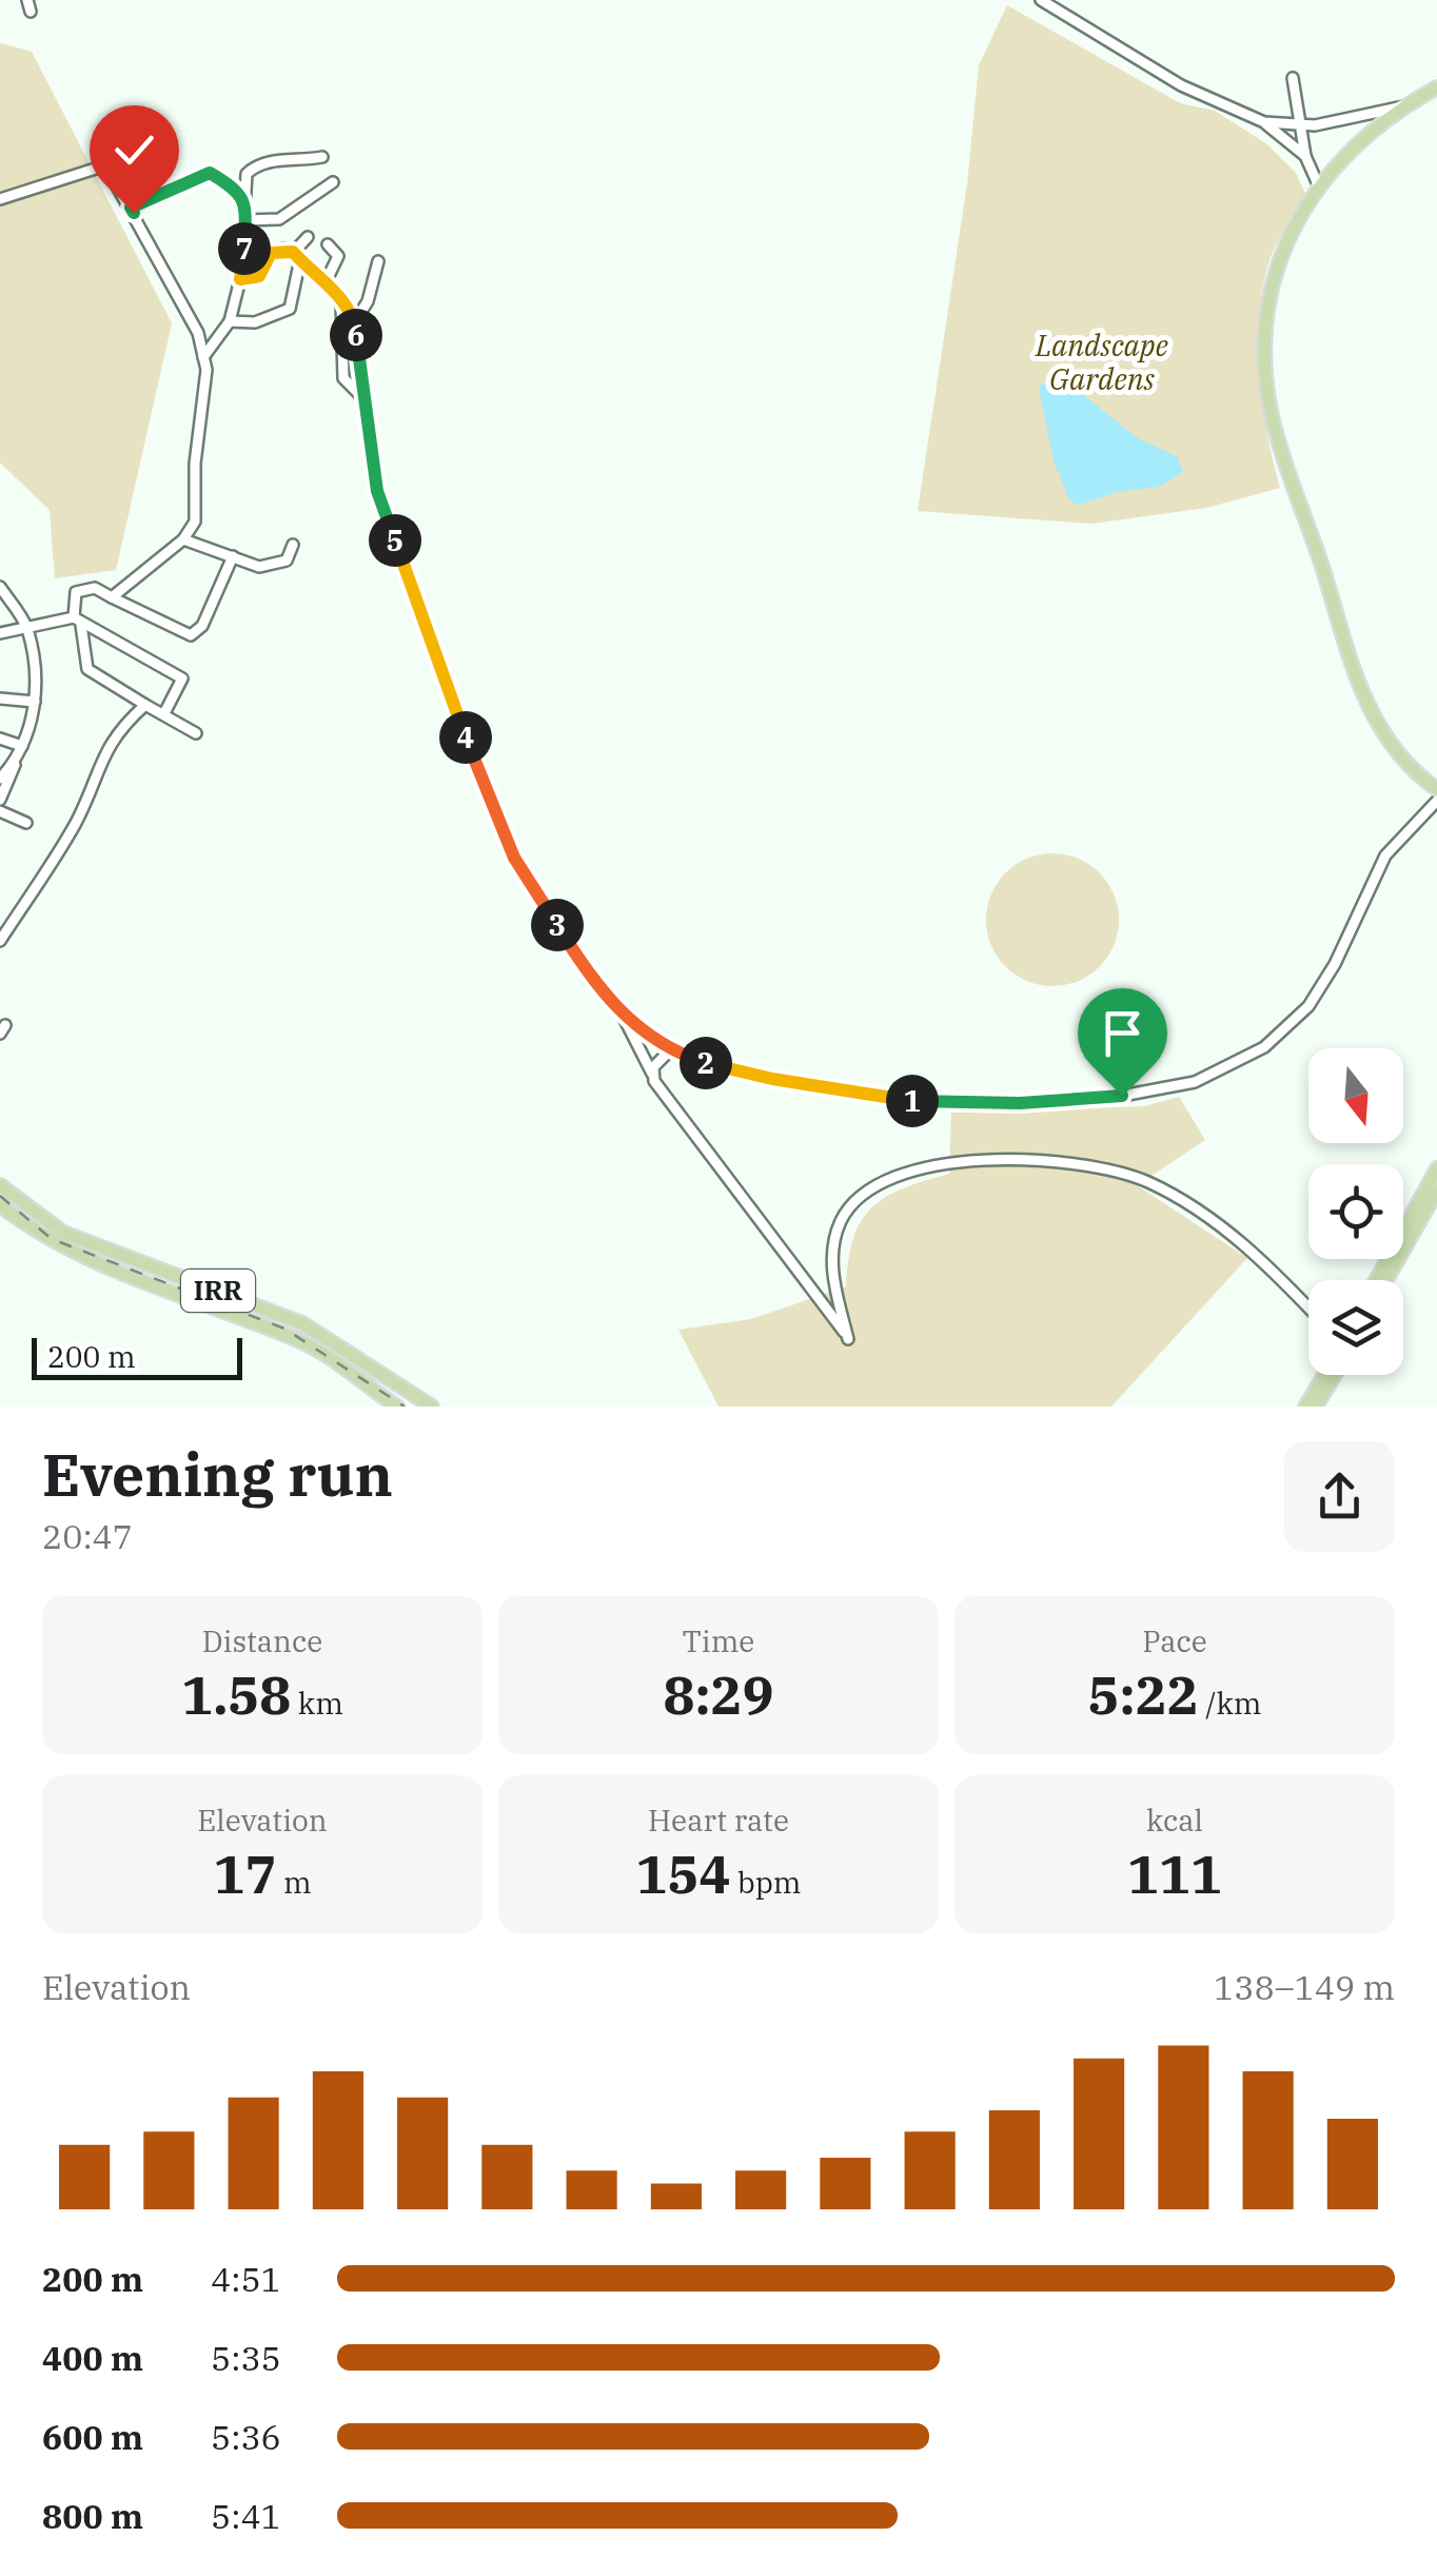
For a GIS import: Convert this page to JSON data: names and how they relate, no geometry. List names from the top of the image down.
{
  "streets": {
    "main road": ["IRR"]
  },
  "parks": ["Landscape Gardens"],
  "scale_bar": "200 m",
  "north": "bottom",
  "page": {
    "pins": [
      "7",
      "6",
      "5",
      "4",
      "3",
      "2",
      "1"
    ],
    "scale": "200 m",
    "heading": ["Evening run", "20:47"],
    "stats": [
      ["Distance", "1.58 km"],
      ["Time", "8:29"],
      ["Pace", "5:22 /km"],
      ["Elevation", "17 m"],
      ["Heart rate", "154 bpm"],
      ["kcal", "111"]
    ],
    "chart": ["Elevation", "138–149 m"],
    "list": [
      {
        "name": "200 m",
        "note": "4:51"
      },
      {
        "name": "400 m",
        "note": "5:35"
      },
      {
        "name": "600 m",
        "note": "5:36"
      },
      {
        "name": "800 m",
        "note": "5:41"
      }
    ]
  }
}
